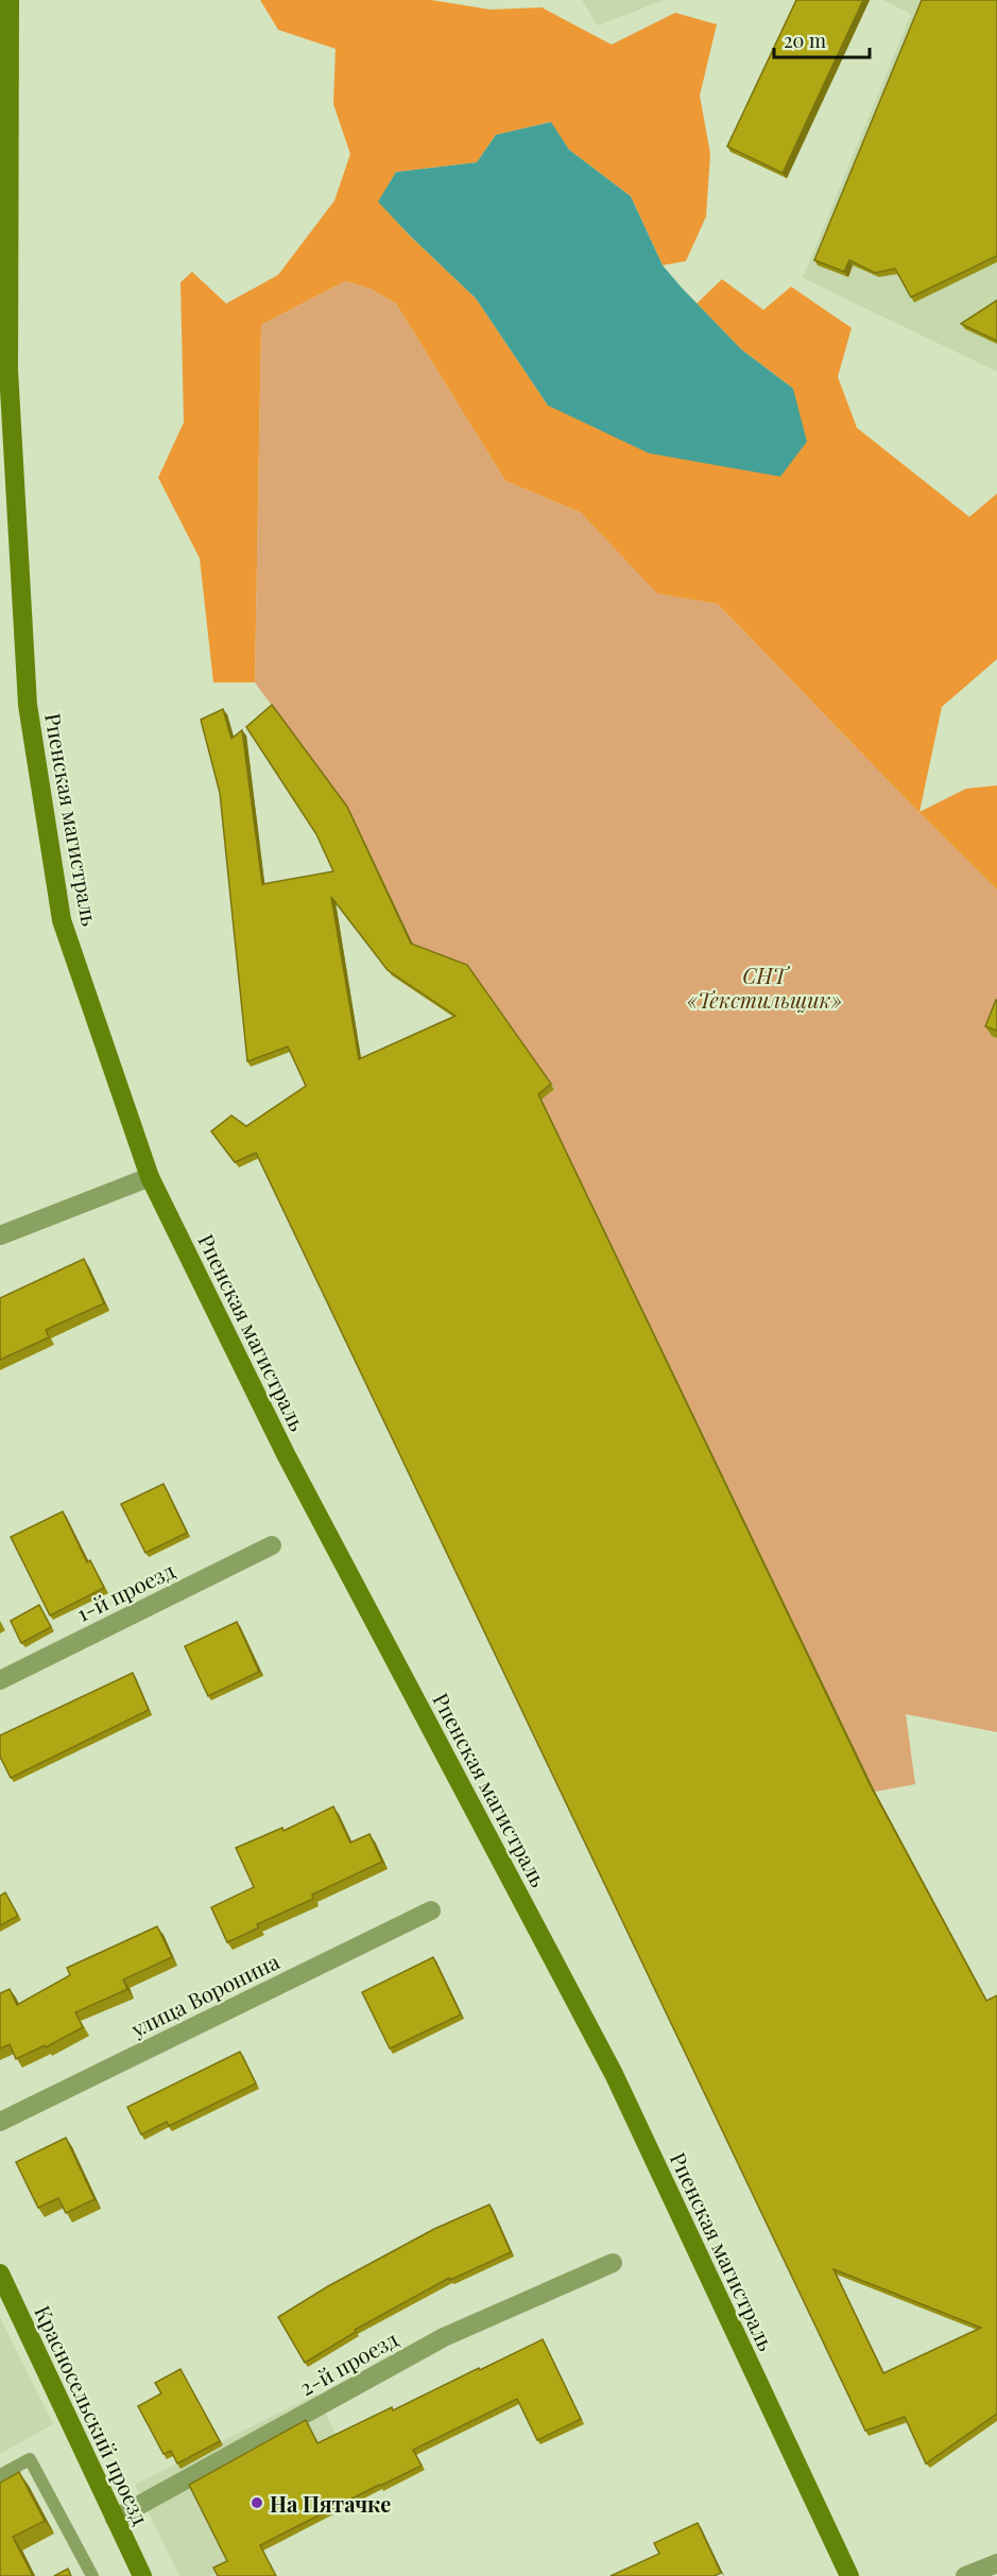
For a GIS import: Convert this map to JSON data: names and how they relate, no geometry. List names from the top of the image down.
{
  "streets": {
    "main road": ["Рпенская магистраль", "Красносельский проезд"],
    "street": ["1-й проезд", "улица Воронина", "2-й проезд"]
  },
  "crossings": [
    ["2-й проезд", "Красносельский проезд"]
  ],
  "parks": ["СНТ «Текстильщик»"],
  "places": ["На Пятачке"],
  "scale_bar": "20 m"
}
